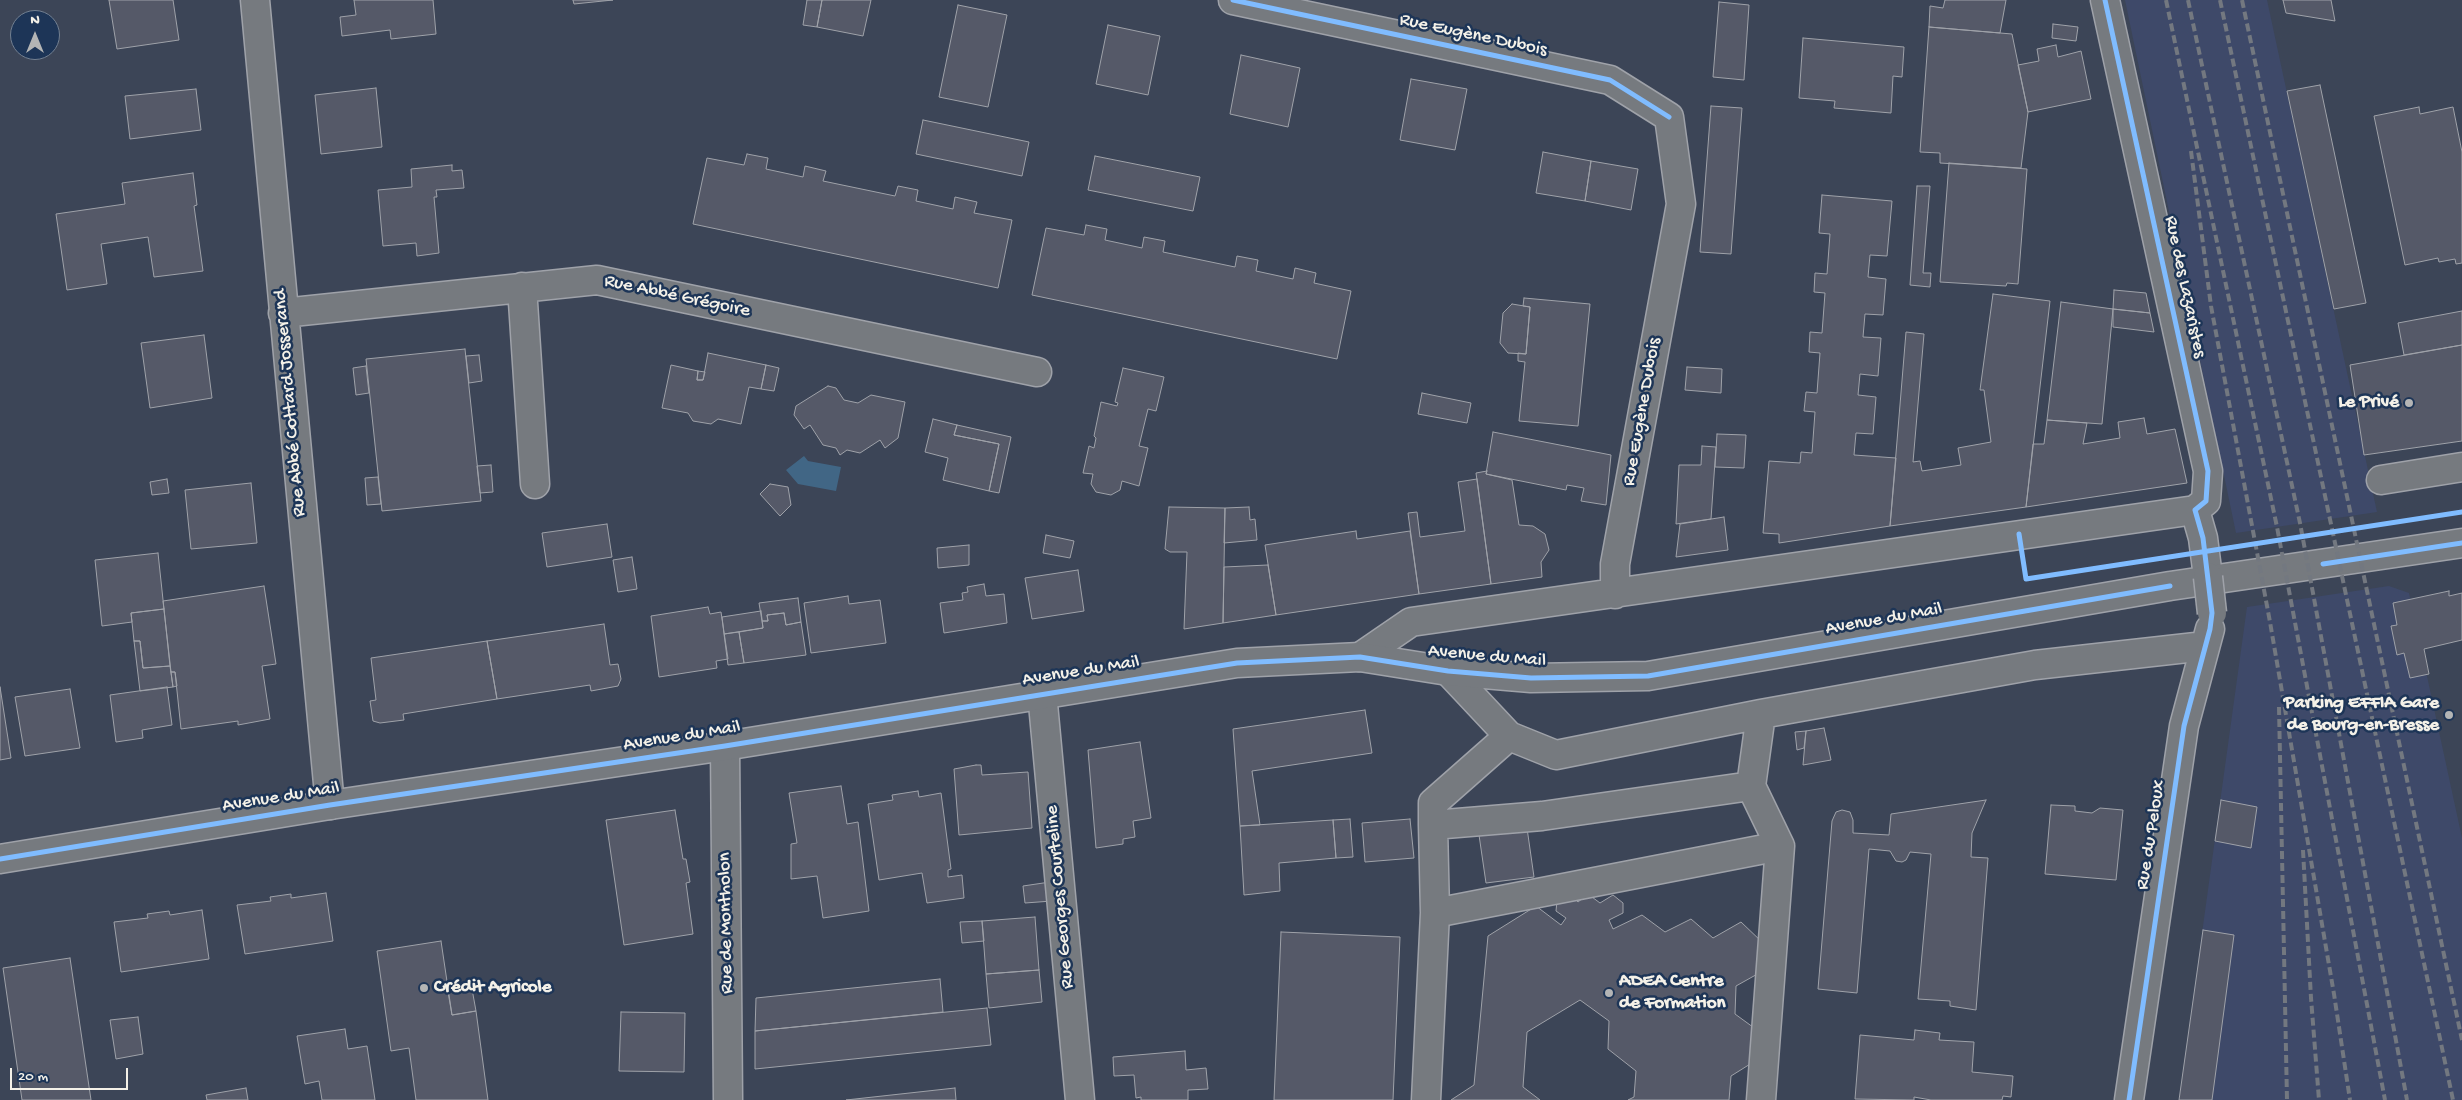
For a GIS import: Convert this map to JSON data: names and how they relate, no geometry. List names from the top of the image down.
{
  "streets": {
    "street": [
      "Rue Eugène Dubois",
      "Rue des Lazaristes",
      "Rue Abbé Grégoire",
      "Rue Abbé Cottard Josserand",
      "Avenue du Mail",
      "Rue du Peloux",
      "Rue Georges Courteline",
      "Rue de Montholon"
    ]
  },
  "crossings": [
    ["Rue Eugène Dubois", "Avenue du Mail"],
    ["Rue des Lazaristes", "Avenue du Mail"],
    ["Rue des Lazaristes", "Rue du Peloux"],
    ["Rue Abbé Grégoire", "Rue Abbé Cottard Josserand"],
    ["Rue Abbé Cottard Josserand", "Avenue du Mail"],
    ["Avenue du Mail", "Rue du Peloux"],
    ["Avenue du Mail", "Rue Georges Courteline"],
    ["Avenue du Mail", "Rue de Montholon"]
  ],
  "places": [
    "Le Privé",
    "Parking EFFIA Gare de Bourg-en-Bresse",
    "Crédit Agricole",
    "ADEA Centre de Formation"
  ],
  "scale_bar": "20 m",
  "north": "top"
}
